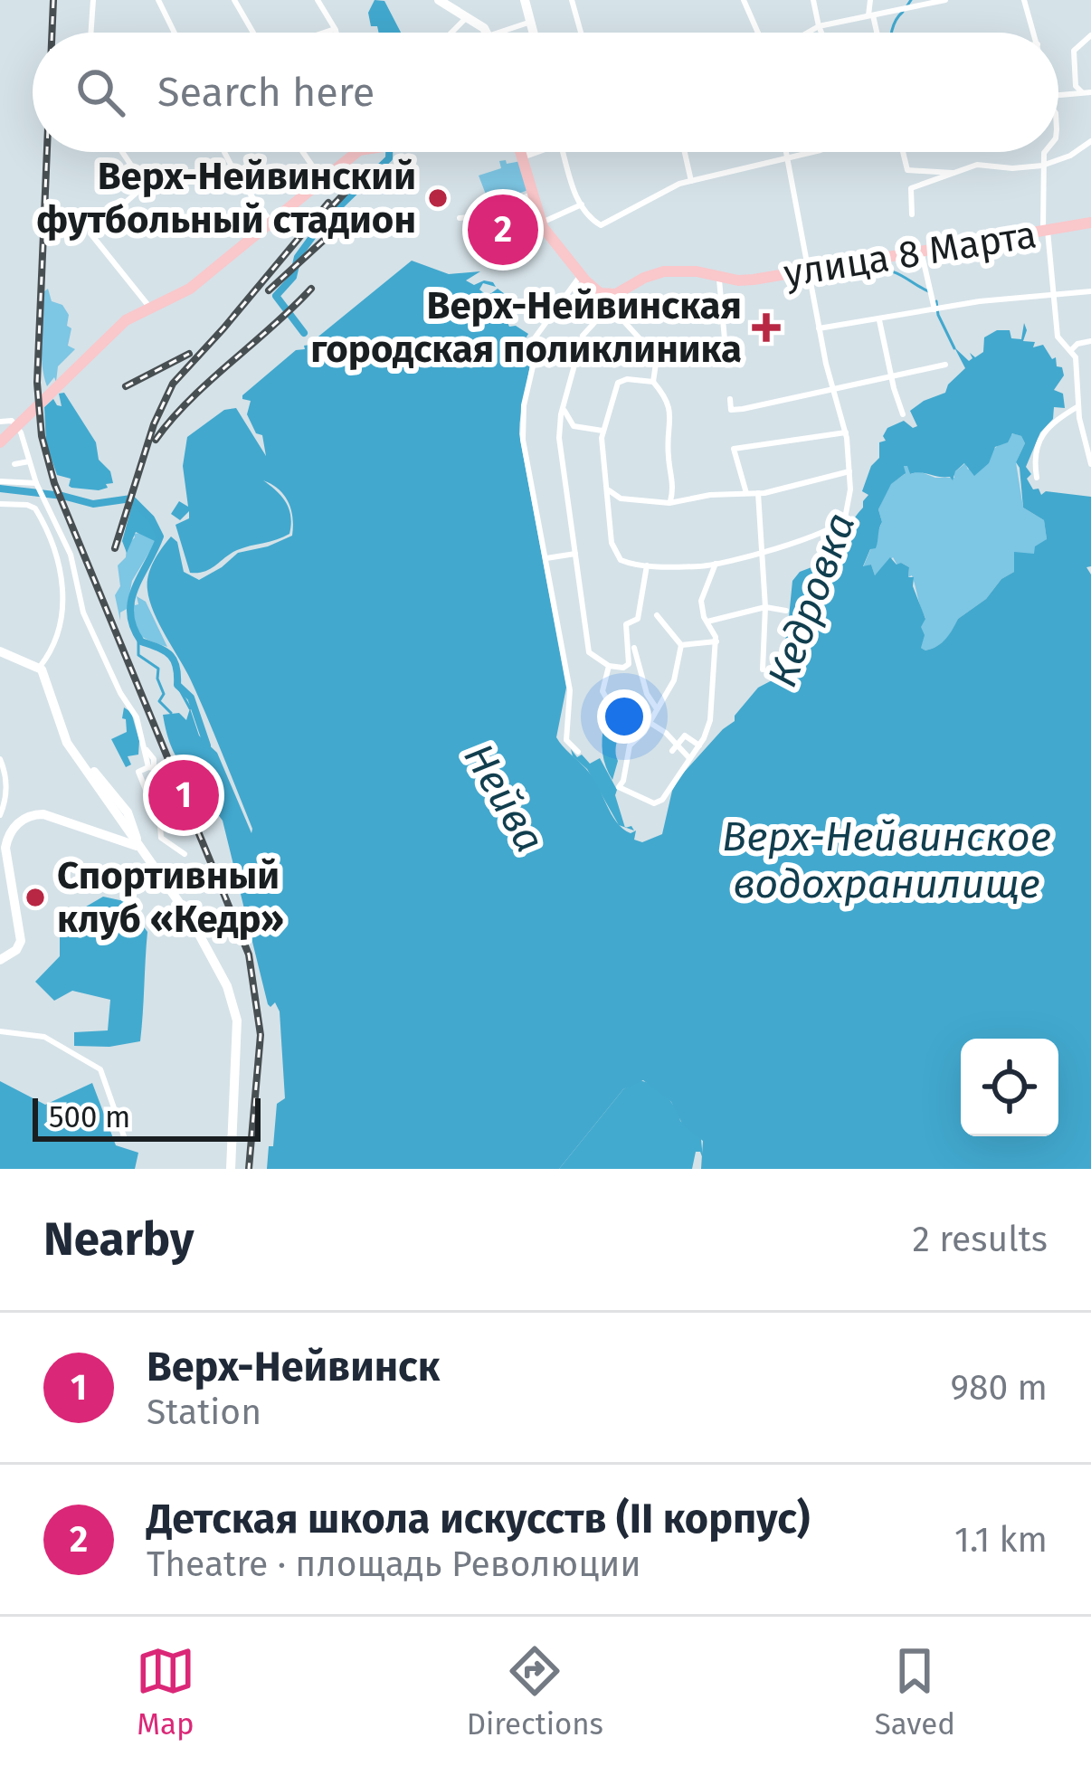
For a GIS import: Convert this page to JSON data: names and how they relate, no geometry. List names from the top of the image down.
{
  "streets": {
    "main road": ["улица 8 Марта"]
  },
  "water": ["Кедровка", "Нейва", "Верх-Нейвинское водохранилище"],
  "places": {
    "other": ["Верх-Нейвинский футбольный стадион", "Спортивный клуб «Кедр»"],
    "health": ["Верх-Нейвинская городская поликлиника"]
  },
  "scale_bar": "500 m",
  "page": {
    "search": "Search here",
    "pins": ["2", "1"],
    "scale": "500 m",
    "heading": ["Nearby", "2 results"],
    "list": [
      {
        "mark": "1",
        "name": "Верх-Нейвинск",
        "note": "Station",
        "value": "980 m"
      },
      {
        "mark": "2",
        "name": "Детская школа искусств (II корпус)",
        "note": "Theatre · площадь Революции",
        "value": "1.1 km"
      }
    ],
    "nav": ["Map", "Directions", "Saved"]
  }
}
